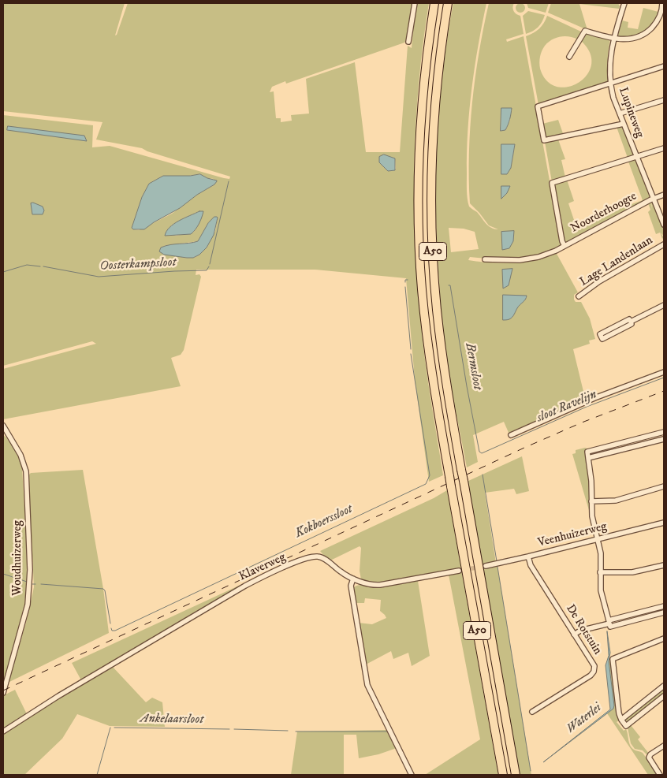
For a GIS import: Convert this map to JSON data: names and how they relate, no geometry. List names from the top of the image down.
{
  "streets": {
    "highway": ["A50"],
    "street": [
      "Lupineweg",
      "Noorderhoogte",
      "Lage Landenlaan",
      "Veenhuizerweg",
      "Woudhuizerweg",
      "Klaverweg",
      "De Rotstuin"
    ]
  },
  "crossings": [
    ["Lupineweg", "Noorderhoogte"],
    ["Veenhuizerweg", "De Rotstuin"]
  ],
  "water": [
    "Oosterkampsloot",
    "Bermsloot",
    "sloot Ravelijn",
    "Kokboerssloot",
    "Waterlei",
    "Ankelaarsloot"
  ]
}
